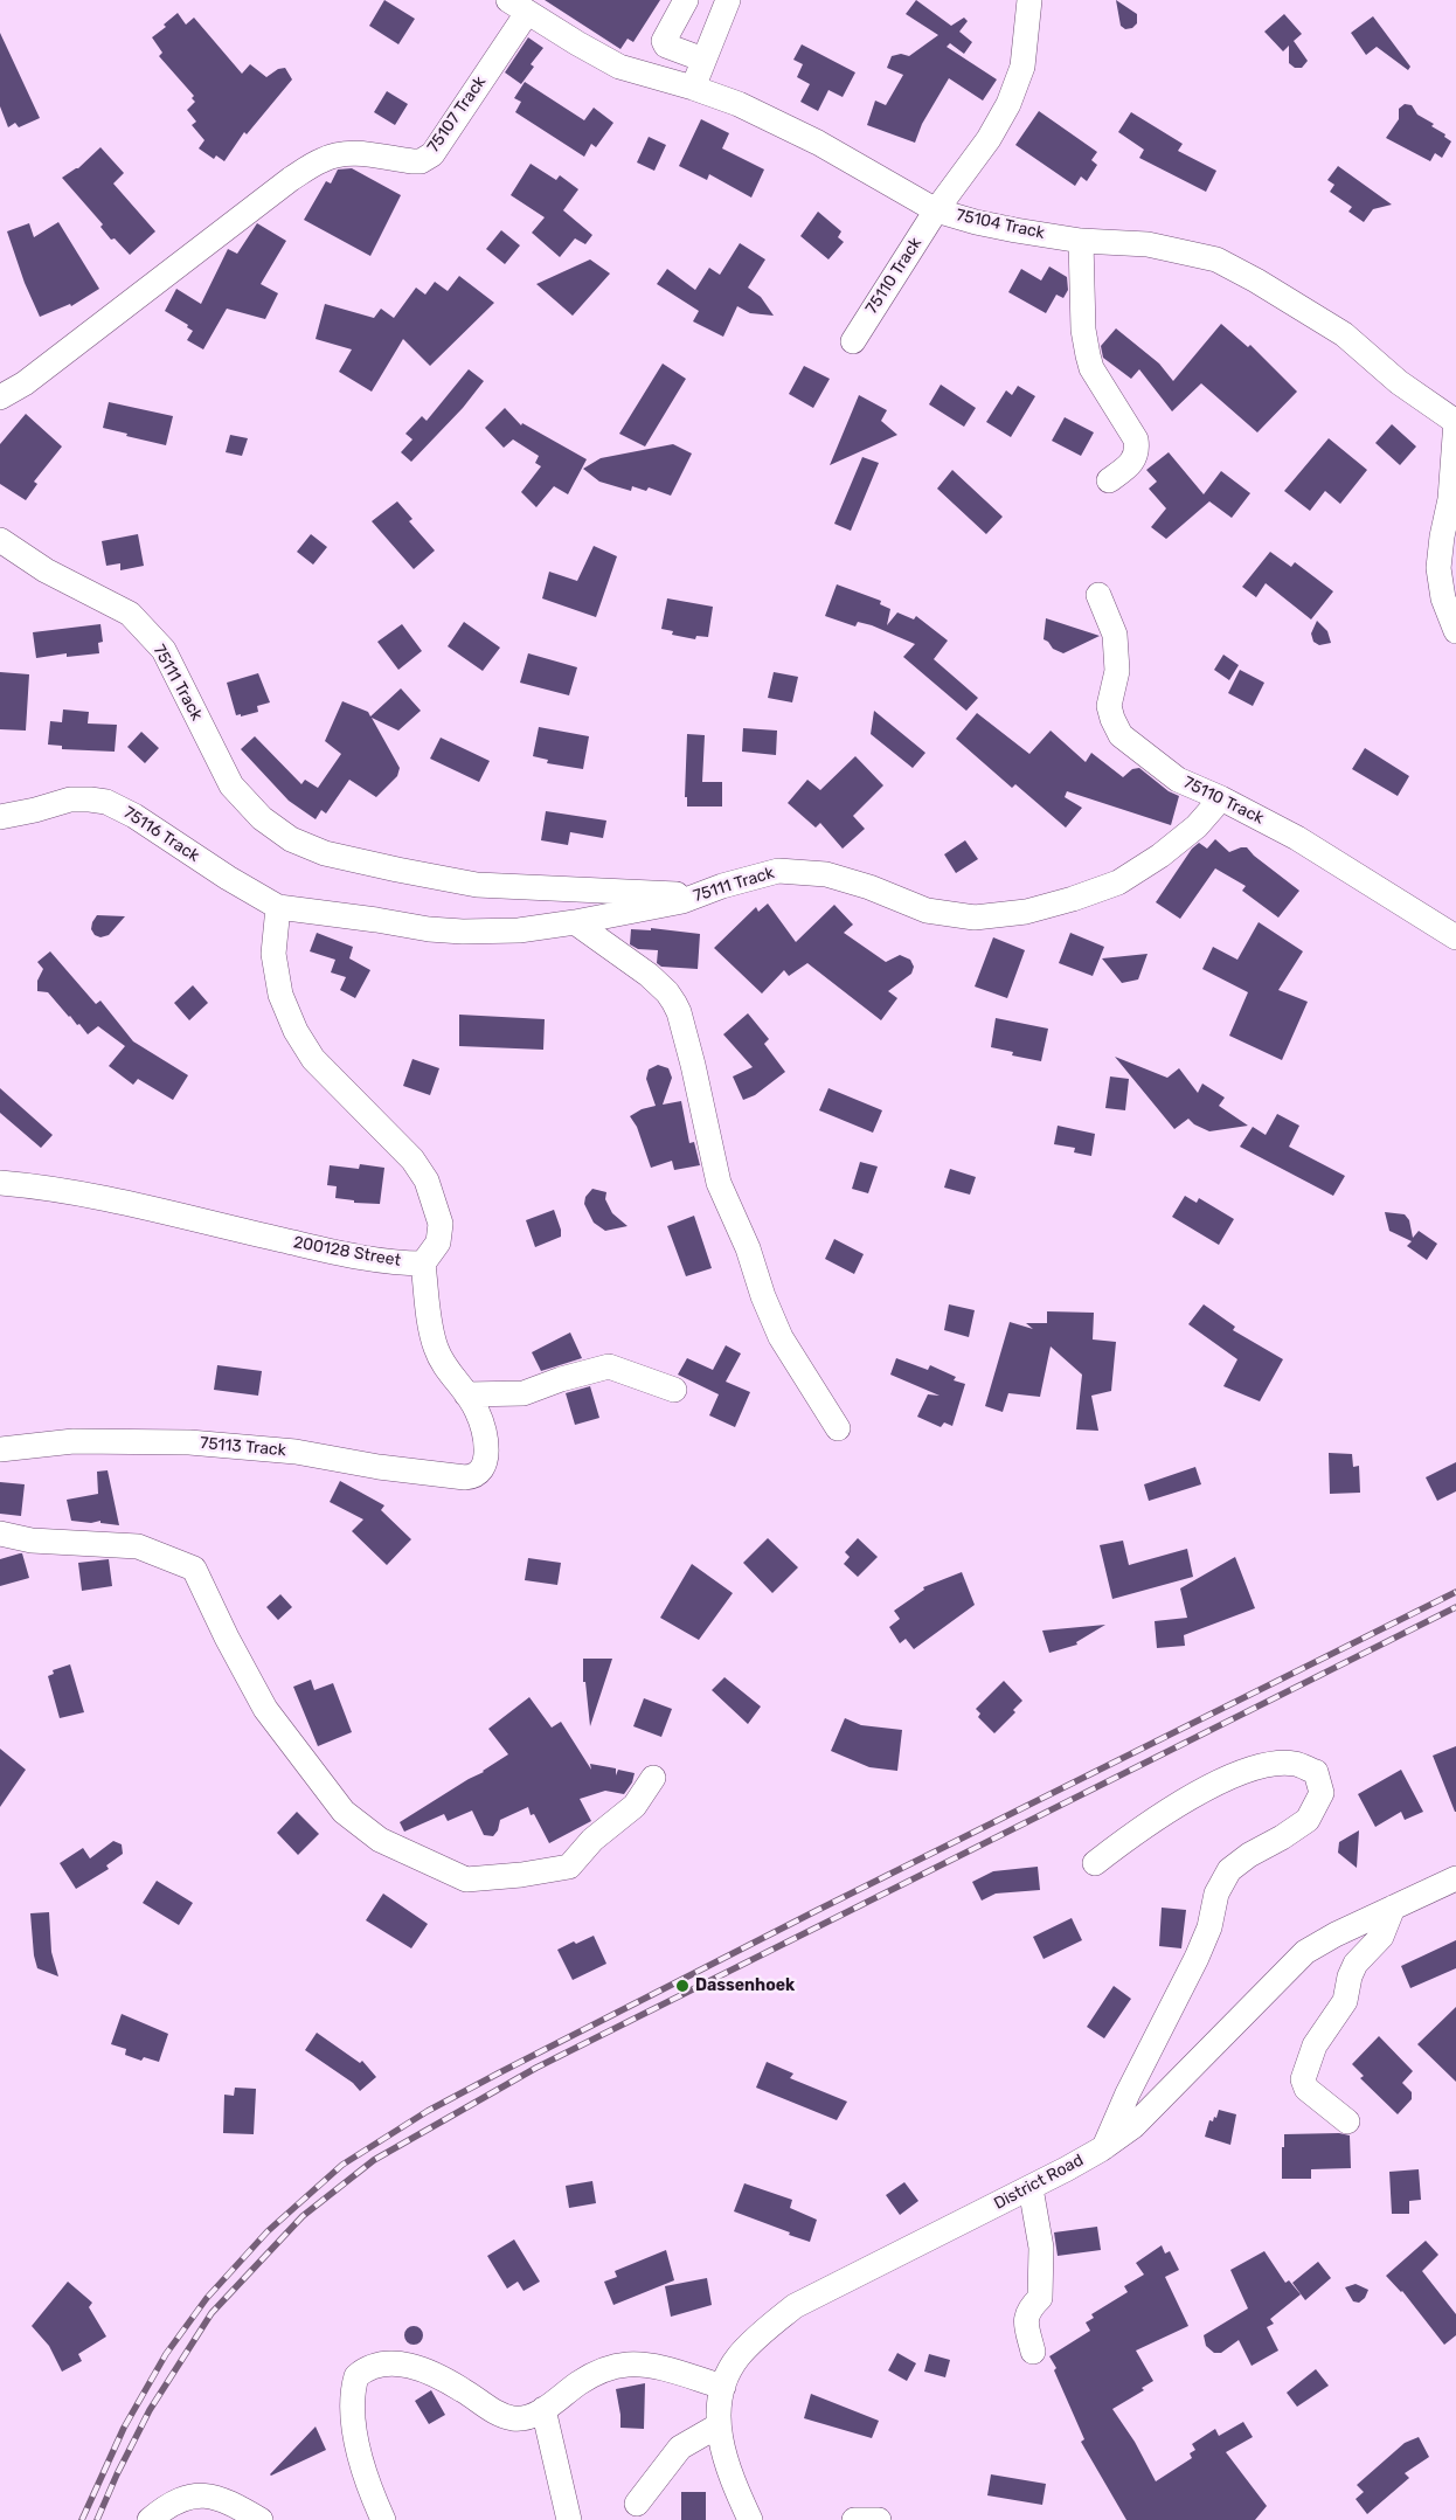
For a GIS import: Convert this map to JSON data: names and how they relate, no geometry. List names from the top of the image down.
{
  "streets": {
    "street": [
      "75107 Track",
      "75104 Track",
      "75110 Track",
      "75111 Track",
      "75116 Track",
      "200128 Street",
      "75113 Track",
      "District Road"
    ]
  },
  "crossings": [
    ["75107 Track", "75104 Track"],
    ["75104 Track", "75110 Track"],
    ["75110 Track", "75111 Track"],
    ["75111 Track", "75116 Track"],
    ["75111 Track", "200128 Street"],
    ["75116 Track", "200128 Street"]
  ],
  "places": ["Dassenhoek"]
}
